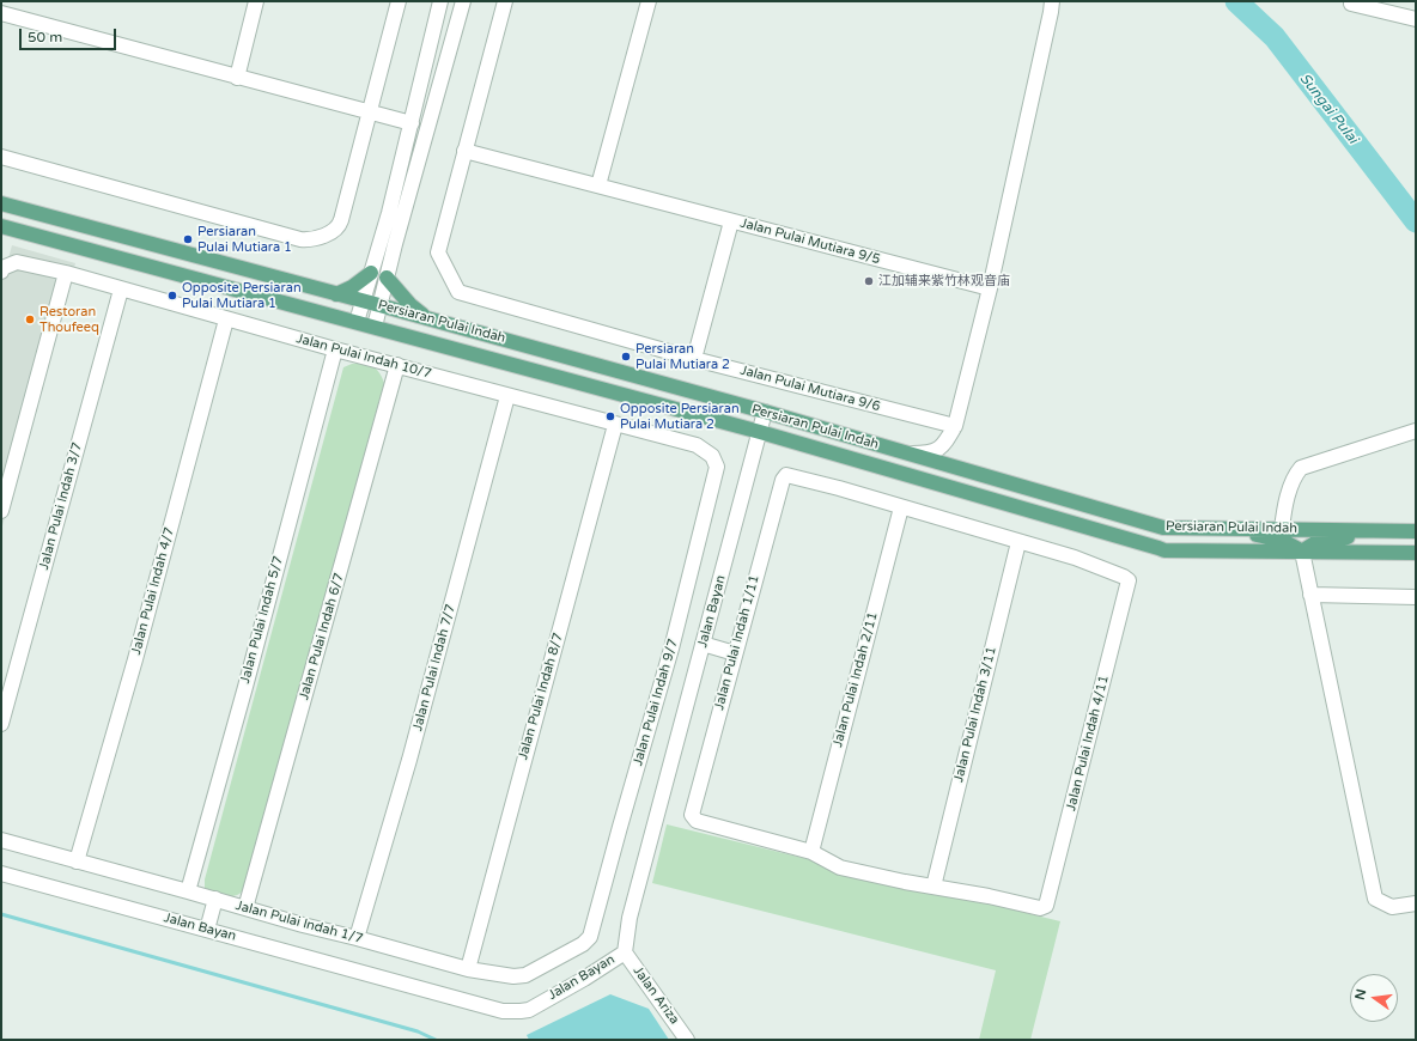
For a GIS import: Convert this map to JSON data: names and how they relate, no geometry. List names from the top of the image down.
{
  "streets": {
    "main road": ["Persiaran Pulai Indah"],
    "street": [
      "Jalan Pulai Mutiara 9/5",
      "Jalan Pulai Indah 10/7",
      "Jalan Pulai Mutiara 9/6",
      "Jalan Pulai Indah 3/7",
      "Jalan Pulai Indah 4/7",
      "Jalan Bayan",
      "Jalan Pulai Indah 5/7",
      "Jalan Pulai Indah 6/7",
      "Jalan Pulai Indah 1/11",
      "Jalan Pulai Indah 7/7",
      "Jalan Pulai Indah 2/11",
      "Jalan Pulai Indah 8/7",
      "Jalan Pulai Indah 9/7",
      "Jalan Pulai Indah 3/11",
      "Jalan Pulai Indah 4/11",
      "Jalan Pulai Indah 1/7",
      "Jalan Ariza"
    ]
  },
  "crossings": [
    ["Jalan Pulai Mutiara 9/5", "Jalan Pulai Mutiara 9/6"],
    ["Persiaran Pulai Indah", "Jalan Bayan"],
    ["Jalan Pulai Indah 10/7", "Jalan Pulai Indah 3/7"],
    ["Jalan Pulai Indah 10/7", "Jalan Pulai Indah 4/7"],
    ["Jalan Pulai Indah 10/7", "Jalan Pulai Indah 5/7"],
    ["Jalan Pulai Indah 10/7", "Jalan Pulai Indah 6/7"],
    ["Jalan Pulai Indah 10/7", "Jalan Pulai Indah 7/7"],
    ["Jalan Pulai Indah 10/7", "Jalan Pulai Indah 8/7"],
    ["Jalan Pulai Indah 10/7", "Jalan Pulai Indah 9/7"],
    ["Jalan Pulai Indah 4/7", "Jalan Pulai Indah 1/7"],
    ["Jalan Bayan", "Jalan Ariza"],
    ["Jalan Pulai Indah 5/7", "Jalan Pulai Indah 1/7"],
    ["Jalan Pulai Indah 6/7", "Jalan Pulai Indah 1/7"],
    ["Jalan Pulai Indah 1/11", "Jalan Pulai Indah 2/11"],
    ["Jalan Pulai Indah 7/7", "Jalan Pulai Indah 1/7"],
    ["Jalan Pulai Indah 8/7", "Jalan Pulai Indah 1/7"],
    ["Jalan Pulai Indah 9/7", "Jalan Pulai Indah 1/7"],
    ["Jalan Pulai Indah 3/11", "Jalan Pulai Indah 4/11"]
  ],
  "water": ["Sungai Pulai"],
  "places": [
    "Persiaran Pulai Mutiara 1",
    "江加辅来紫竹林观音庙",
    "Opposite Persiaran Pulai Mutiara 1",
    "Restoran Thoufeeq",
    "Persiaran Pulai Mutiara 2",
    "Opposite Persiaran Pulai Mutiara 2"
  ],
  "scale_bar": "50 m",
  "north": "left"
}
